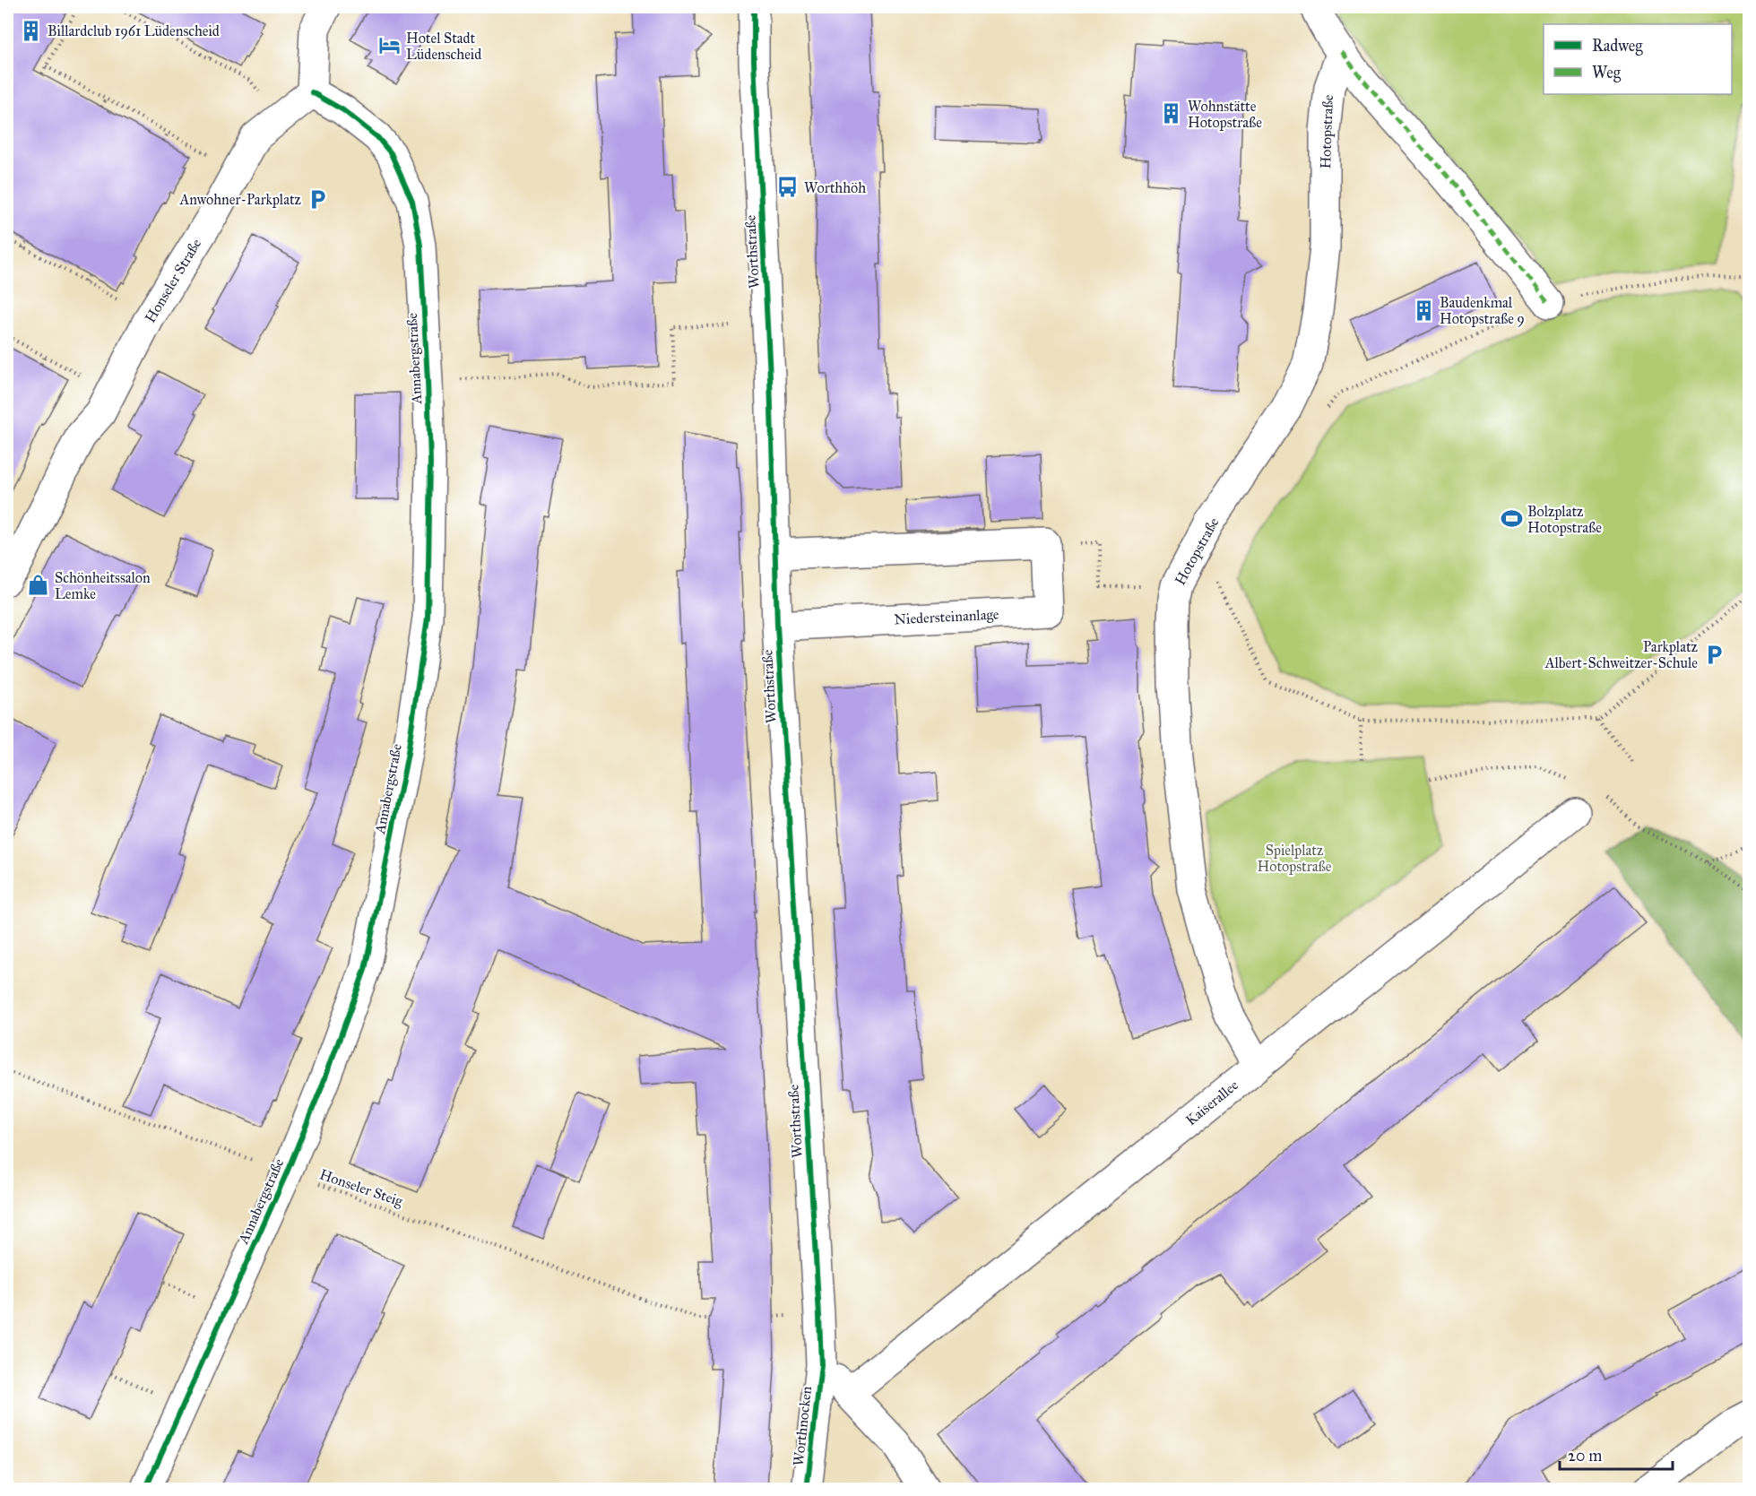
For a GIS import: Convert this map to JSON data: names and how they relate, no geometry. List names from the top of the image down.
{
  "streets": {
    "street": [
      "Hotopstraße",
      "Worthstraße",
      "Honseler Straße",
      "Annabergstraße",
      "Niedersteinanlage",
      "Kaiserallee",
      "Worthnocken"
    ],
    "path": ["Honseler Steig"]
  },
  "crossings": [
    ["Hotopstraße", "Kaiserallee"],
    ["Worthstraße", "Niedersteinanlage"],
    ["Worthstraße", "Worthnocken"],
    ["Honseler Straße", "Annabergstraße"],
    ["Annabergstraße", "Honseler Steig"]
  ],
  "parks": ["Spielplatz Hotopstraße"],
  "places": {
    "building": ["Billardclub 1961 Lüdenscheid", "Wohnstätte Hotopstraße", "Baudenkmal Hotopstraße 9"],
    "hotel": ["Hotel Stadt Lüdenscheid"],
    "bus stop": ["Worthhöh"],
    "parking": ["Anwohner-Parkplatz", "Parkplatz Albert-Schweitzer-Schule"],
    "sports": ["Bolzplatz Hotopstraße"],
    "shop": ["Schönheitssalon Lemke"]
  },
  "legend": ["Radweg", "Weg"],
  "scale_bar": "20 m"
}
